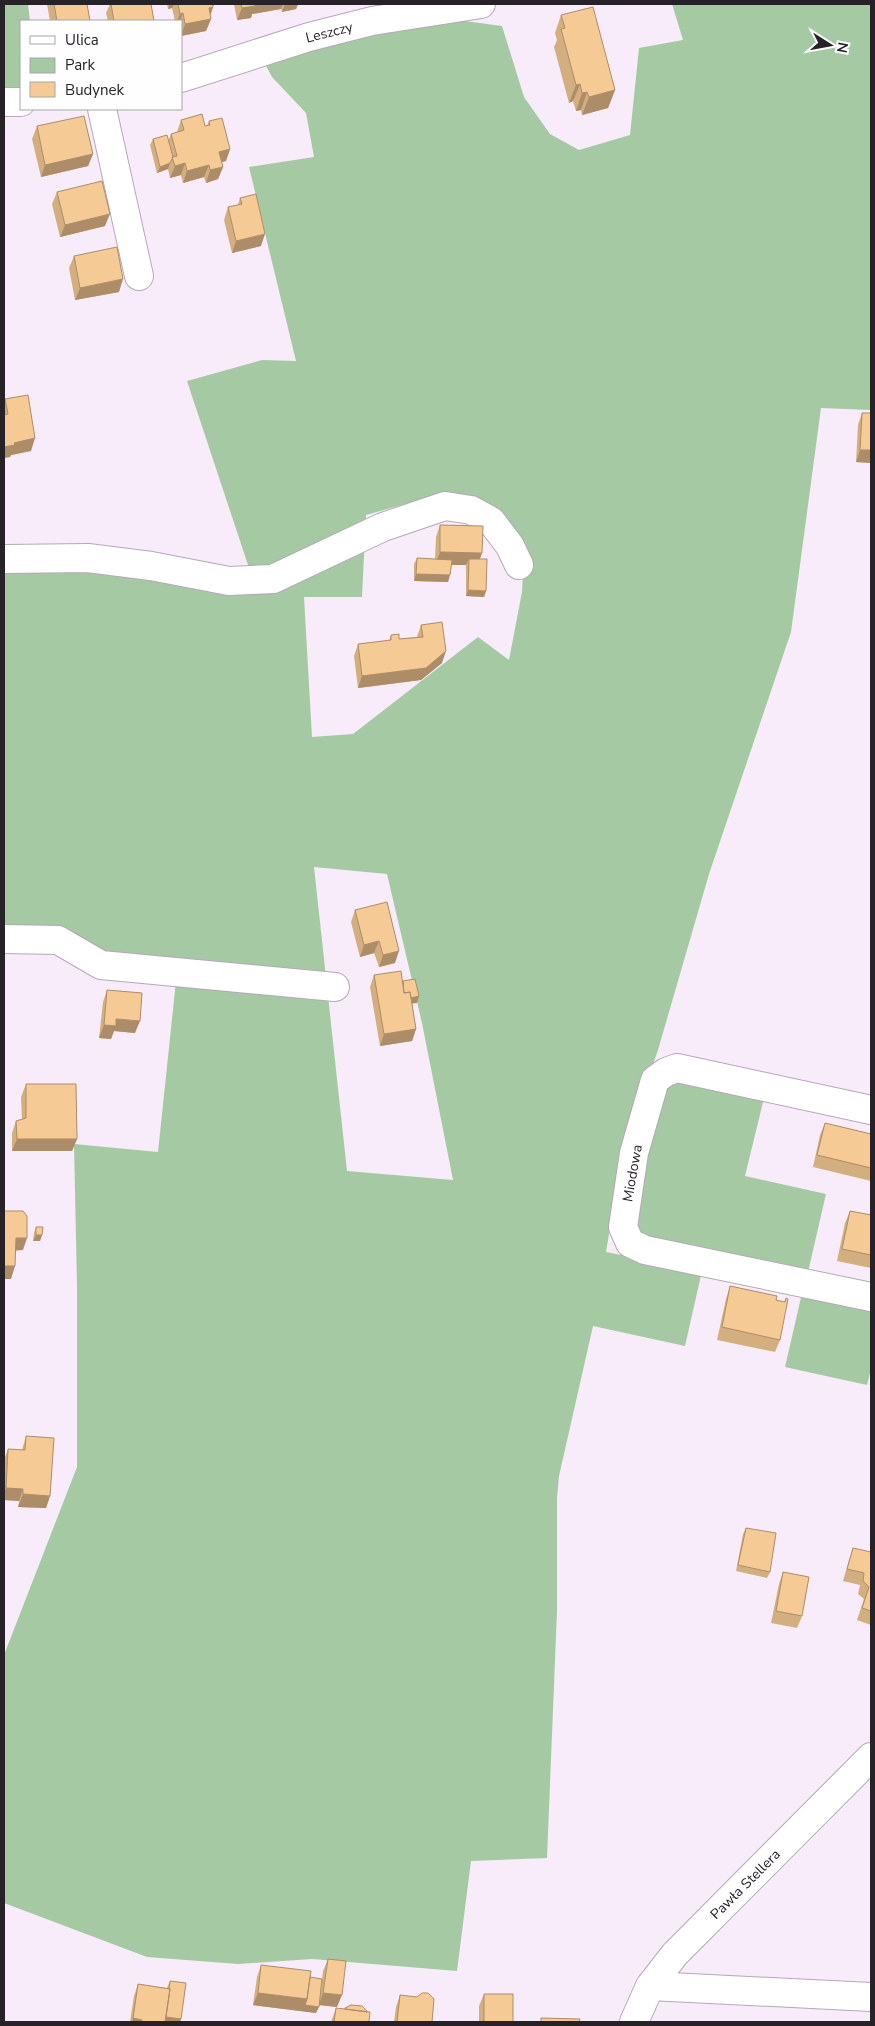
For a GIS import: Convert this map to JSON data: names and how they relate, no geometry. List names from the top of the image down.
{
  "streets": {
    "street": ["Leszczy", "Miodowa", "Pawła Stellera"]
  },
  "legend": ["Ulica", "Park", "Budynek"],
  "north": "right"
}
